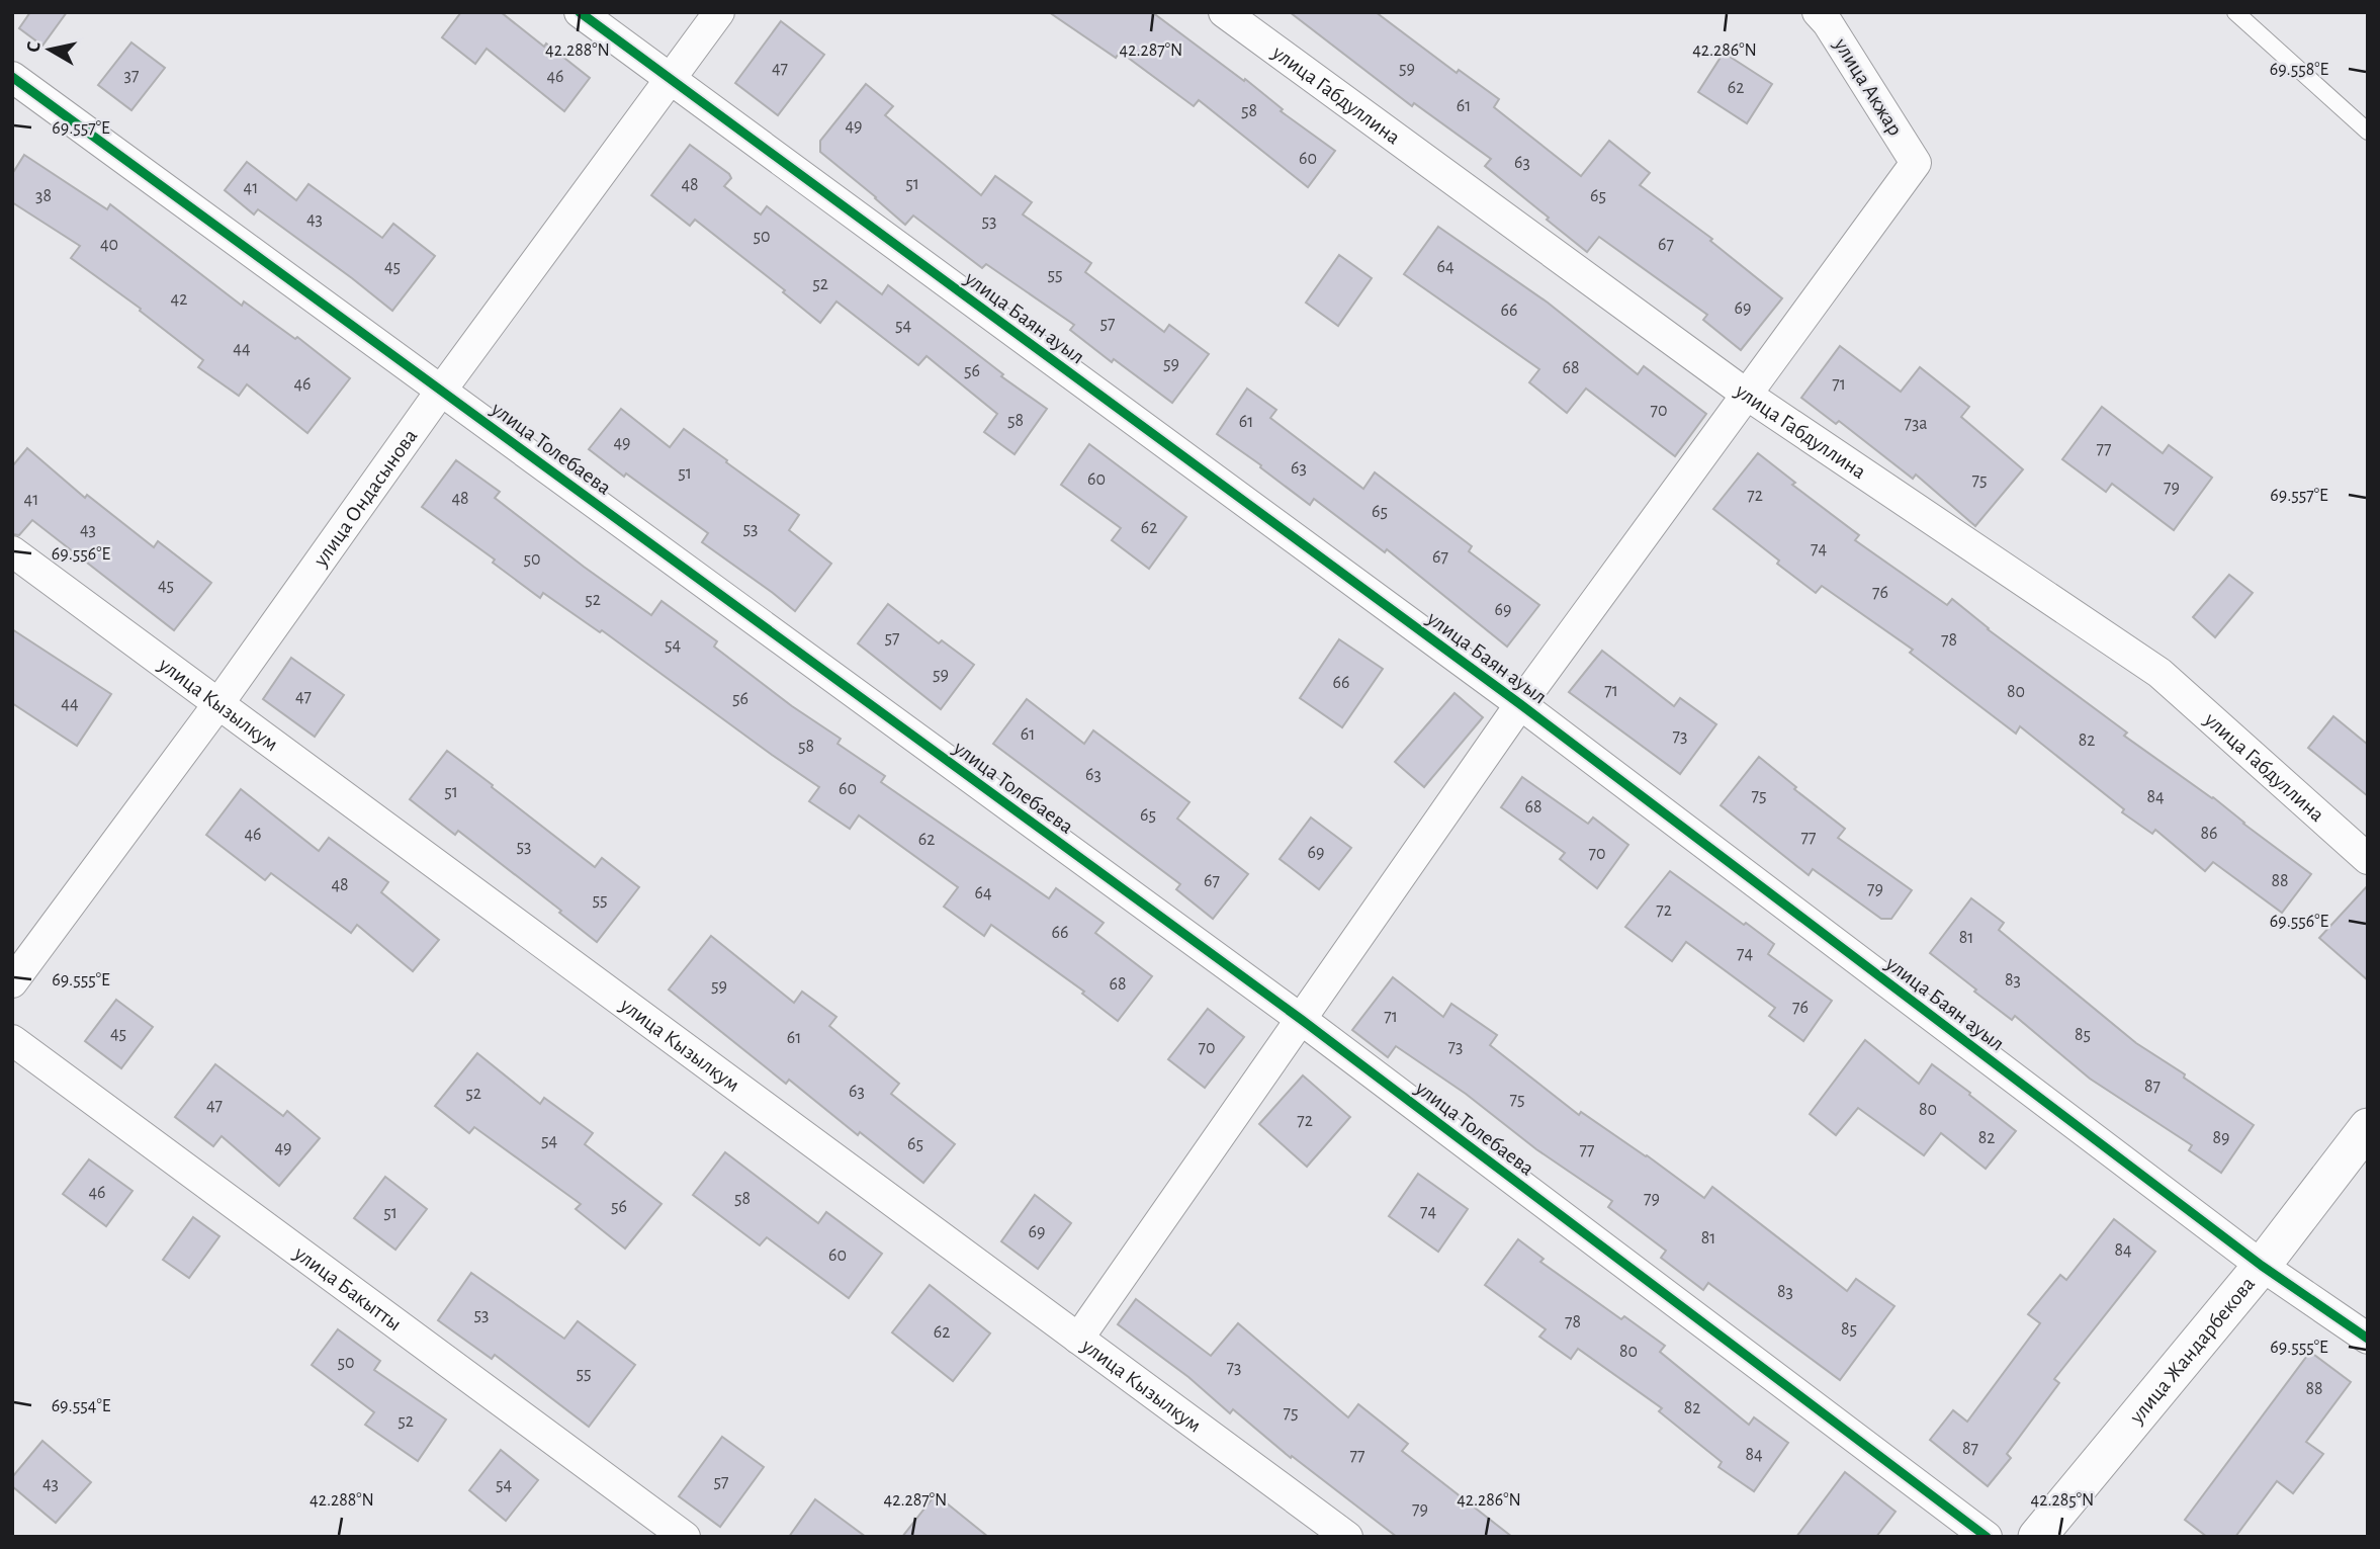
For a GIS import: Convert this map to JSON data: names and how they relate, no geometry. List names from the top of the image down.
{
  "streets": {
    "street": [
      "улица Акжар",
      "улица Габдуллина",
      "улица Баян ауыл",
      "улица Толебаева",
      "улица Ондасынова",
      "улица Кызылкум",
      "улица Бакытты",
      "улица Жандарбекова"
    ]
  },
  "crossings": [
    ["улица Акжар", "улица Габдуллина"],
    ["улица Баян ауыл", "улица Ондасынова"],
    ["улица Баян ауыл", "улица Жандарбекова"],
    ["улица Толебаева", "улица Ондасынова"],
    ["улица Ондасынова", "улица Кызылкум"]
  ],
  "house_numbers": [
    "47",
    "59",
    "37",
    "46",
    "62",
    "61",
    "58",
    "49",
    "60",
    "63",
    "51",
    "48",
    "41",
    "38",
    "65",
    "43",
    "53",
    "50",
    "40",
    "67",
    "45",
    "64",
    "55",
    "52",
    "42",
    "69",
    "66",
    "57",
    "54",
    "44",
    "59",
    "68",
    "56",
    "46",
    "71",
    "70",
    "58",
    "61",
    "73а",
    "49",
    "77",
    "63",
    "51",
    "60",
    "75",
    "79",
    "72",
    "48",
    "41",
    "65",
    "62",
    "53",
    "43",
    "74",
    "67",
    "50",
    "45",
    "76",
    "52",
    "69",
    "57",
    "78",
    "54",
    "59",
    "66",
    "71",
    "80",
    "47",
    "56",
    "44",
    "61",
    "73",
    "82",
    "58",
    "63",
    "60",
    "51",
    "75",
    "84",
    "68",
    "65",
    "86",
    "46",
    "77",
    "62",
    "53",
    "69",
    "70",
    "67",
    "88",
    "48",
    "79",
    "64",
    "55",
    "72",
    "66",
    "81",
    "74",
    "83",
    "68",
    "59",
    "76",
    "71",
    "45",
    "85",
    "61",
    "73",
    "70",
    "87",
    "63",
    "52",
    "75",
    "47",
    "80",
    "72",
    "82",
    "89",
    "54",
    "65",
    "49",
    "77",
    "46",
    "58",
    "79",
    "56",
    "74",
    "51",
    "69",
    "81",
    "84",
    "60",
    "83",
    "53",
    "78",
    "85",
    "62",
    "80",
    "50",
    "73",
    "55",
    "88",
    "82",
    "75",
    "52",
    "87",
    "84",
    "77",
    "57",
    "43",
    "54",
    "79"
  ],
  "north": "left",
  "coordinates": [
    "42.288°N",
    "42.287°N",
    "42.286°N",
    "69.558°E",
    "69.557°E",
    "69.556°E",
    "69.555°E",
    "69.554°E",
    "42.285°N"
  ]
}
